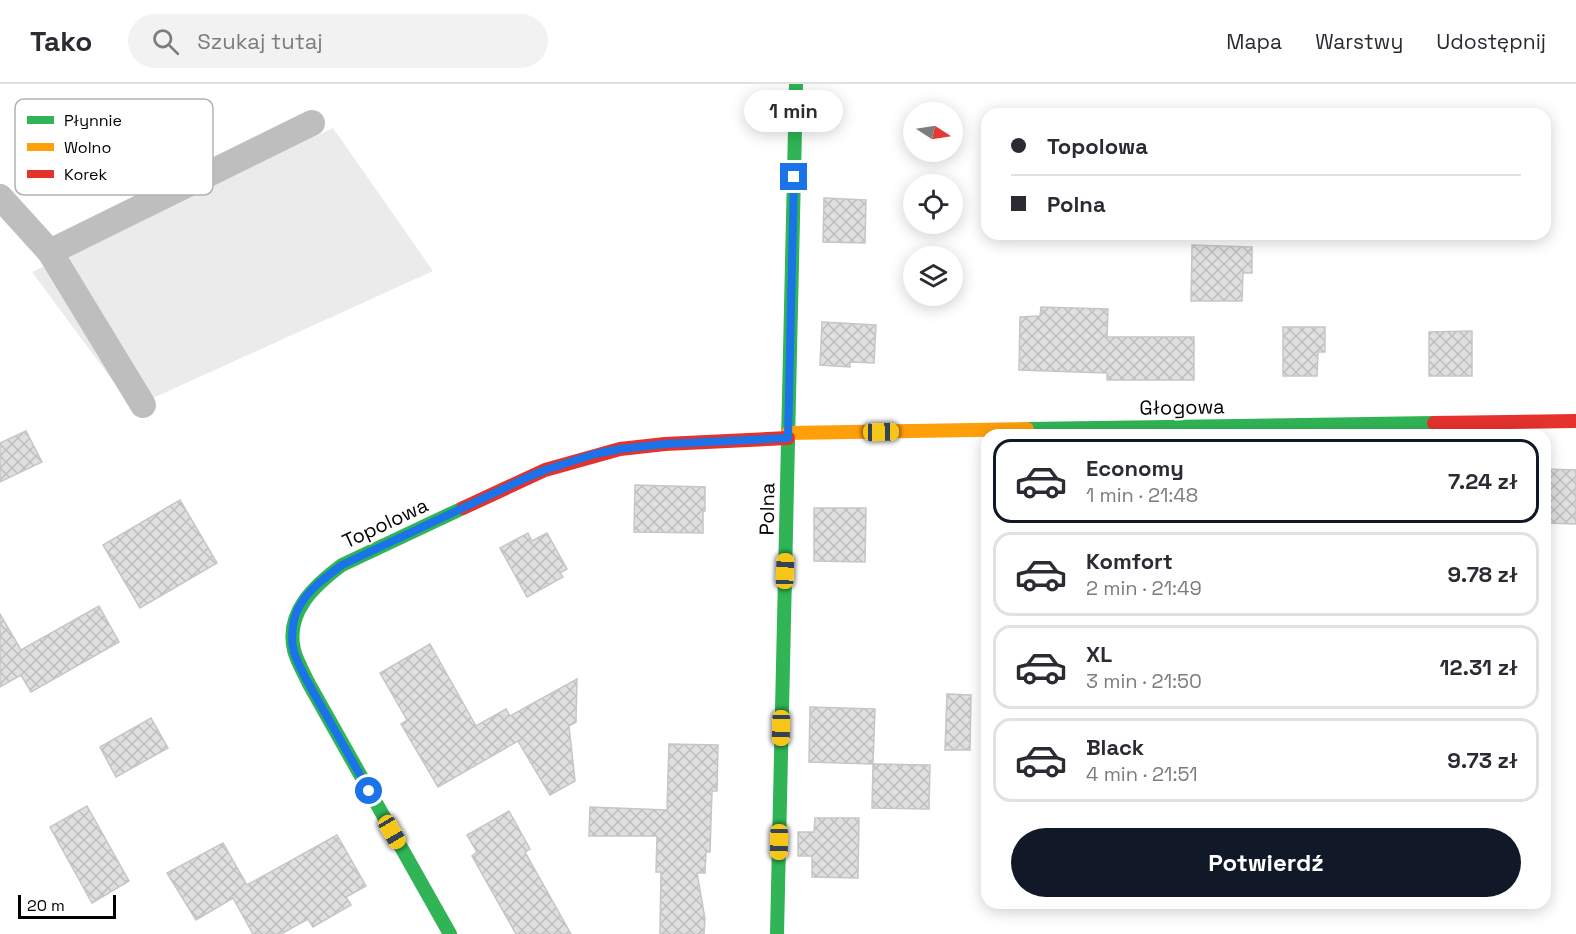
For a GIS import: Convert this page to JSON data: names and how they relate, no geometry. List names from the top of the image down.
{
  "streets": {
    "street": ["Głogowa", "Polna", "Topolowa"]
  },
  "crossings": [
    ["Głogowa", "Polna"],
    ["Głogowa", "Topolowa"],
    ["Polna", "Topolowa"]
  ],
  "legend": ["Płynnie", "Wolno", "Korek"],
  "scale_bar": "20 m",
  "north": "right",
  "page": {
    "header": "Tako",
    "search": "Szukaj tutaj",
    "nav": ["Mapa", "Warstwy", "Udostępnij"],
    "bubble": "1 min",
    "banner": ["Topolowa", "Polna"],
    "list": [
      {
        "name": "Economy",
        "note": "1 min · 21:48",
        "value": "7.24 zł"
      },
      {
        "name": "Komfort",
        "note": "2 min · 21:49",
        "value": "9.78 zł"
      },
      {
        "name": "XL",
        "note": "3 min · 21:50",
        "value": "12.31 zł"
      },
      {
        "name": "Black",
        "note": "4 min · 21:51",
        "value": "9.73 zł"
      }
    ],
    "buttons": "Potwierdź",
    "scale": "20 m"
  }
}
